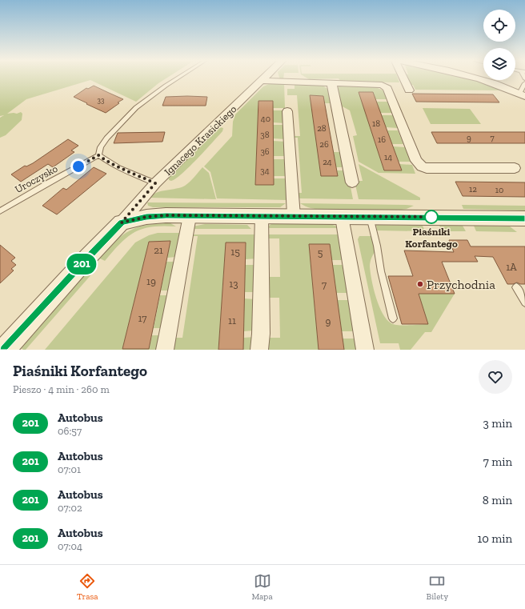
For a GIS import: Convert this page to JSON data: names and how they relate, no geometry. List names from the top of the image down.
{
  "streets": {
    "street": ["Ignacego Krasickiego"],
    "lane": ["Uroczysko"]
  },
  "places": ["Piaśniki Korfantego", "Przychodnia"],
  "lines": ["bus line 201"],
  "house_numbers": [
    "33",
    "40",
    "18",
    "28",
    "38",
    "9",
    "7",
    "16",
    "26",
    "36",
    "14",
    "24",
    "34",
    "12",
    "10",
    "21",
    "15",
    "5",
    "1A",
    "19",
    "13",
    "7",
    "17",
    "11",
    "9"
  ],
  "page": {
    "on_map": "201",
    "heading": ["Piaśniki Korfantego", "Pieszo · 4 min · 260 m"],
    "list": [
      {
        "mark": "201",
        "name": "Autobus",
        "note": "06:57",
        "value": "3 min"
      },
      {
        "mark": "201",
        "name": "Autobus",
        "note": "07:01",
        "value": "7 min"
      },
      {
        "mark": "201",
        "name": "Autobus",
        "note": "07:02",
        "value": "8 min"
      },
      {
        "mark": "201",
        "name": "Autobus",
        "note": "07:04",
        "value": "10 min"
      }
    ],
    "tabs": ["Trasa", "Mapa", "Bilety"]
  }
}
